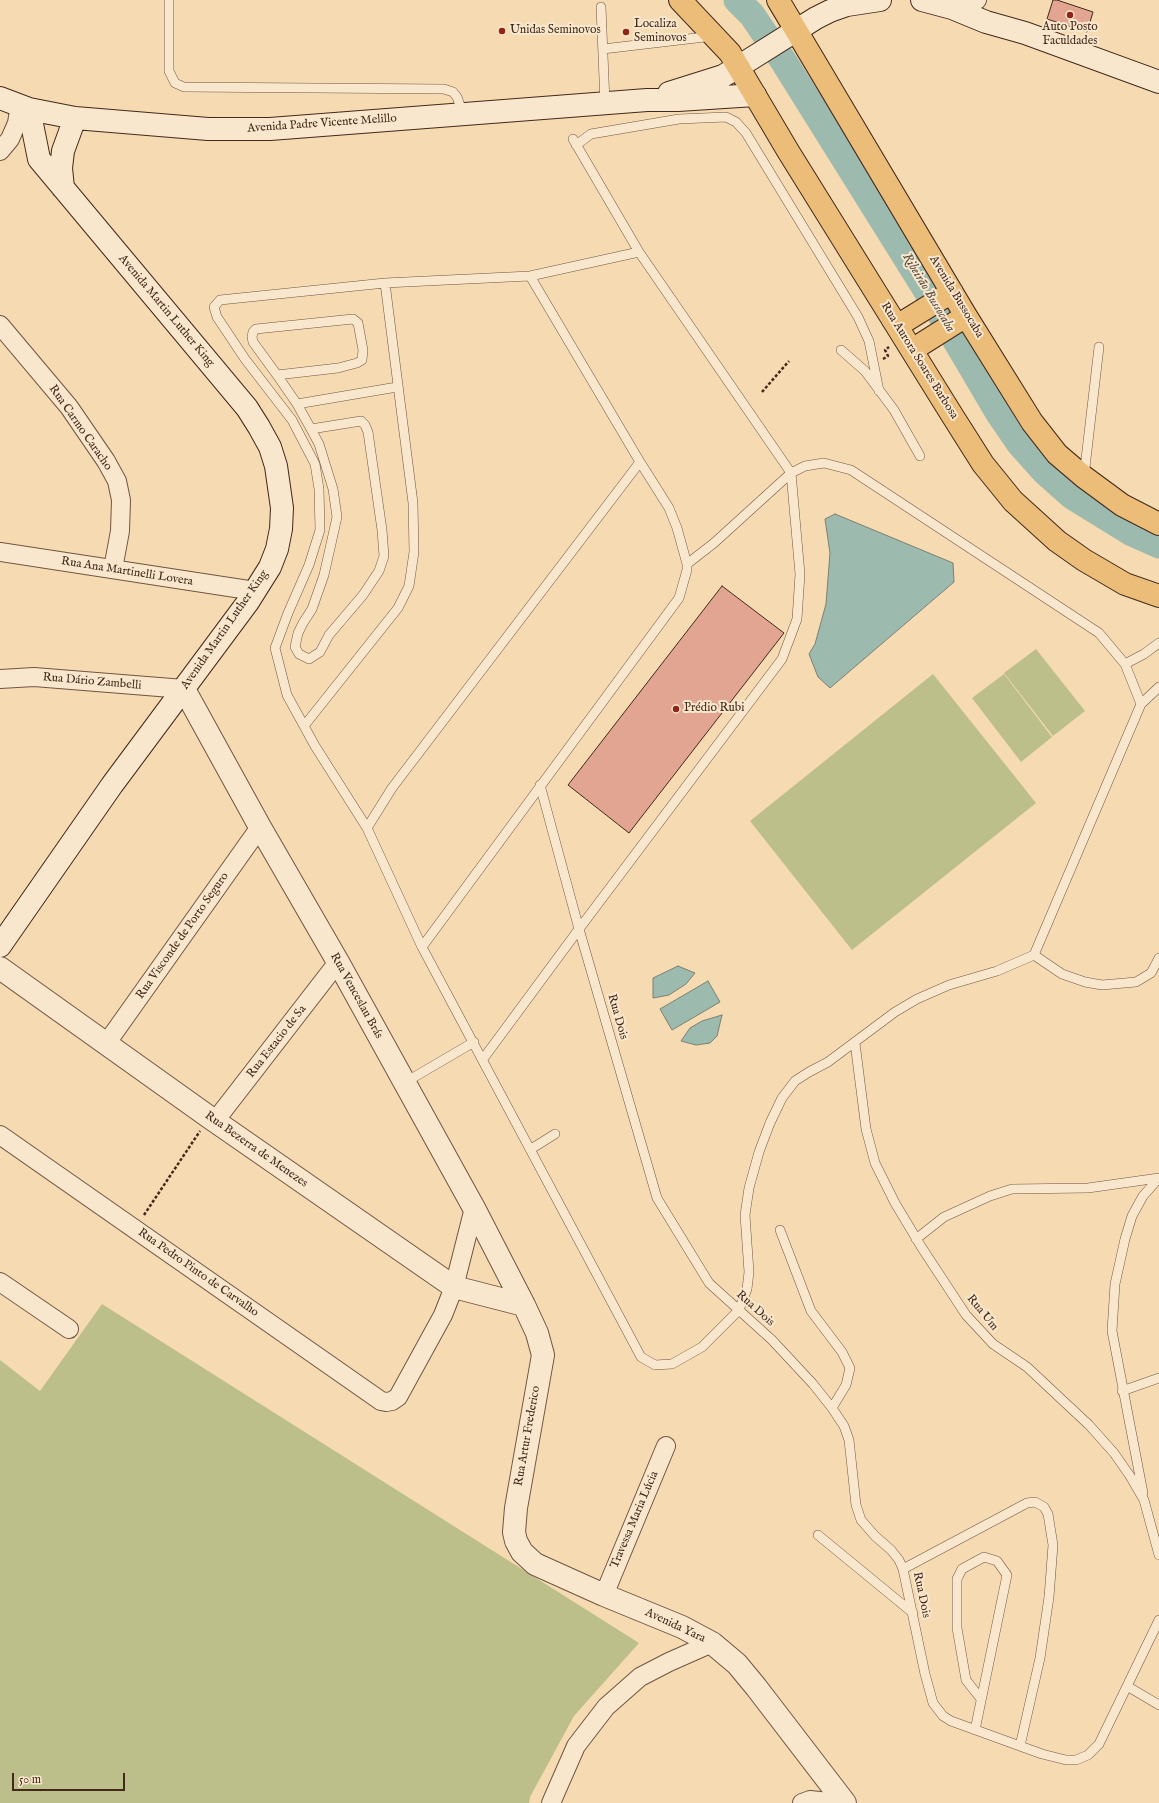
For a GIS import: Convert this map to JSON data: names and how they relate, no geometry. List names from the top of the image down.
{
  "streets": {
    "main road": [
      "Avenida Padre Vicente Melillo",
      "Avenida Bussocaba",
      "Avenida Martin Luther King",
      "Rua Aurora Soares Barbosa",
      "Rua Venceslau Brás",
      "Rua Bezerra de Menezes",
      "Rua Artur Frederico",
      "Avenida Yara"
    ],
    "street": [
      "Rua Carmo Caracho",
      "Rua Ana Martinelli Lovera",
      "Rua Dário Zambelli",
      "Rua Visconde de Porto Seguro",
      "Rua Estacio de Sa",
      "Rua Pedro Pinto de Carvalho",
      "Travessa Maria Lúcia"
    ],
    "lane": ["Rua Dois", "Rua Um"]
  },
  "crossings": [
    ["Avenida Padre Vicente Melillo", "Avenida Bussocaba"],
    ["Avenida Padre Vicente Melillo", "Avenida Martin Luther King"],
    ["Avenida Padre Vicente Melillo", "Rua Aurora Soares Barbosa"],
    ["Avenida Martin Luther King", "Rua Ana Martinelli Lovera"],
    ["Avenida Martin Luther King", "Rua Dário Zambelli"],
    ["Avenida Martin Luther King", "Rua Venceslau Brás"],
    ["Rua Carmo Caracho", "Rua Ana Martinelli Lovera"],
    ["Rua Dário Zambelli", "Rua Venceslau Brás"],
    ["Rua Visconde de Porto Seguro", "Rua Venceslau Brás"],
    ["Rua Visconde de Porto Seguro", "Rua Bezerra de Menezes"],
    ["Rua Venceslau Brás", "Rua Estacio de Sa"],
    ["Rua Venceslau Brás", "Rua Bezerra de Menezes"],
    ["Rua Venceslau Brás", "Rua Artur Frederico"],
    ["Rua Estacio de Sa", "Rua Bezerra de Menezes"],
    ["Rua Bezerra de Menezes", "Rua Pedro Pinto de Carvalho"],
    ["Rua Bezerra de Menezes", "Rua Artur Frederico"],
    ["Rua Artur Frederico", "Avenida Yara"],
    ["Travessa Maria Lúcia", "Avenida Yara"]
  ],
  "water": ["Ribeirão Bussocaba"],
  "places": [
    "Auto Posto Faculdades",
    "Unidas Seminovos",
    "Localiza Seminovos",
    "Prédio Rubi"
  ],
  "scale_bar": "50 m"
}
